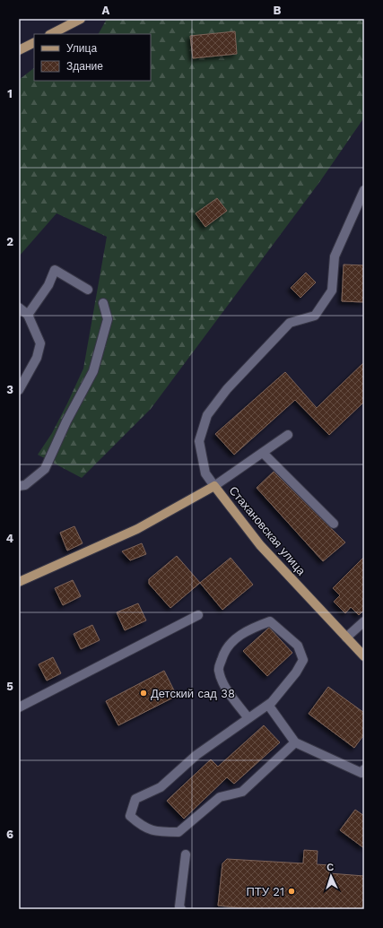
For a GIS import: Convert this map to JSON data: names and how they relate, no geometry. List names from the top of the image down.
{
  "streets": {
    "main road": ["Стахановская улица"]
  },
  "places": ["Детский сад 38", "ПТУ 21"],
  "legend": ["Улица", "Здание"],
  "north": "top",
  "grid": {
    "columns": ["A", "B"],
    "rows": [
      "1",
      "2",
      "3",
      "4",
      "5",
      "6"
    ]
  }
}
